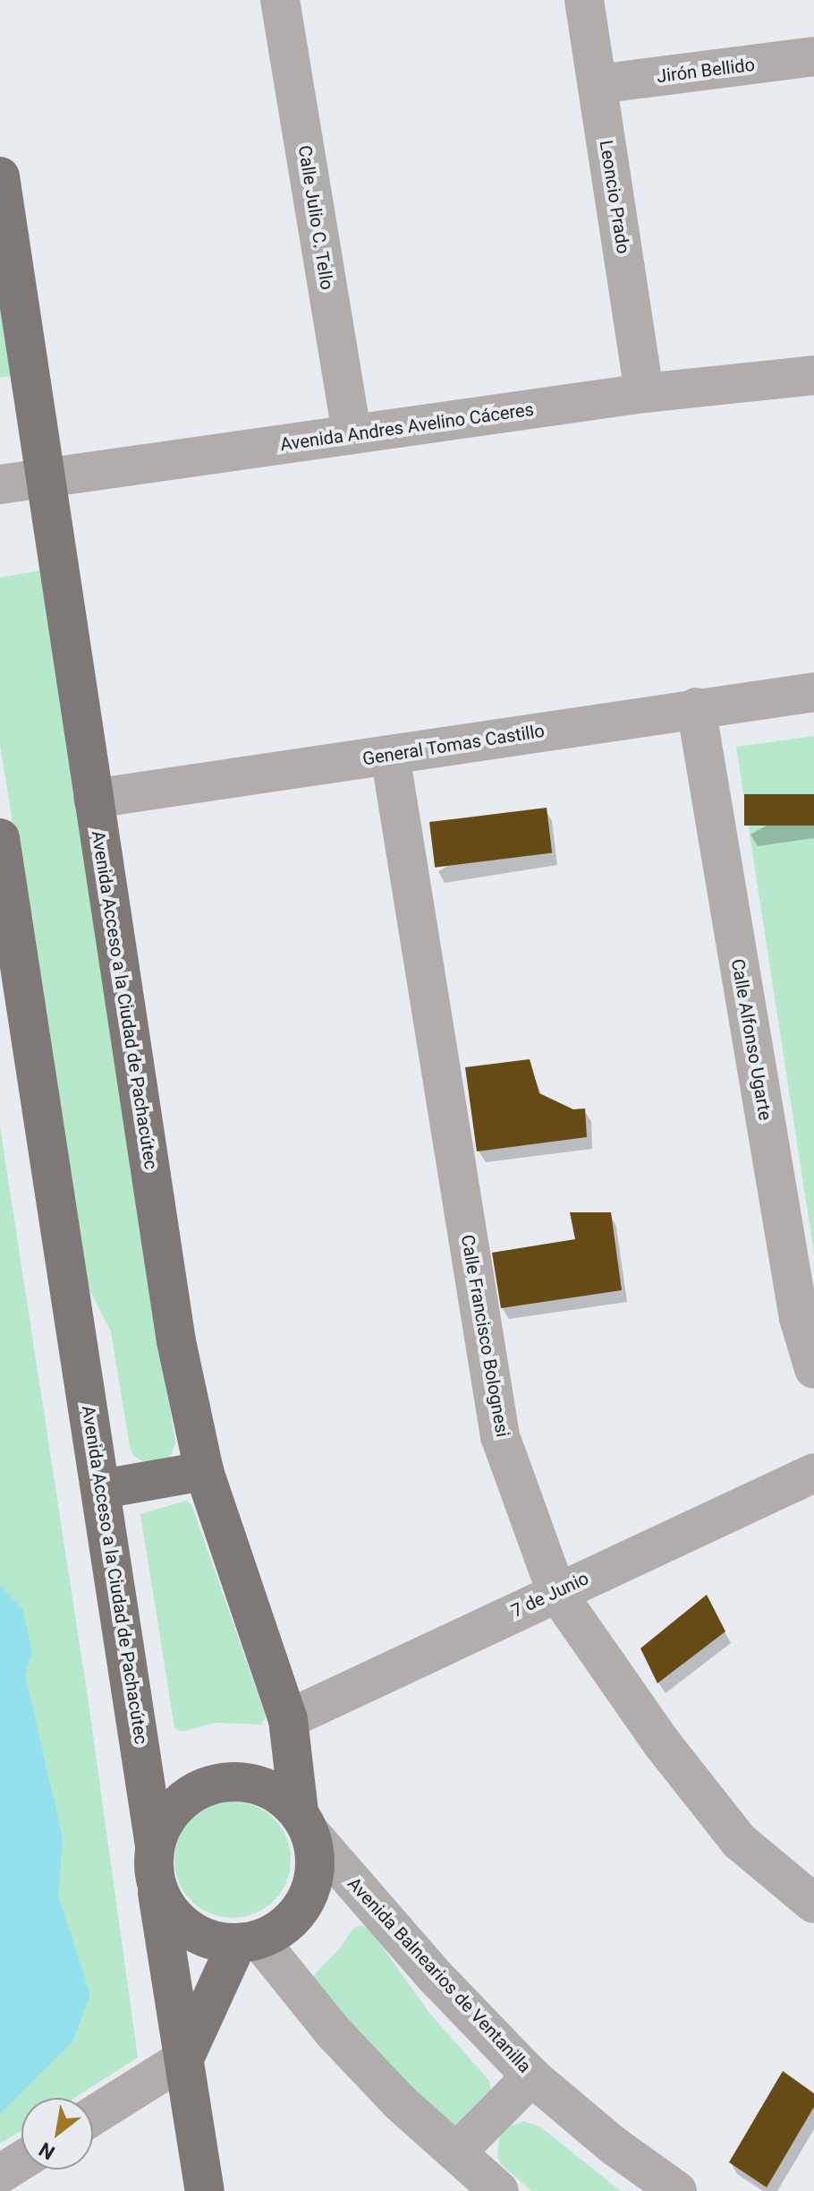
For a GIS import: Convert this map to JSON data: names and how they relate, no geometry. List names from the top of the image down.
{
  "streets": {
    "main road": ["Avenida Acceso a la Ciudad de Pachacútec"],
    "street": [
      "Jirón Bellido",
      "Leoncio Prado",
      "Calle Julio C. Tello",
      "Avenida Andres Avelino Cáceres",
      "General Tomas Castillo",
      "Calle Alfonso Ugarte",
      "Calle Francisco Bolognesi",
      "7 de Junio",
      "Avenida Balnearios de Ventanilla"
    ]
  },
  "crossings": [
    ["Jirón Bellido", "Leoncio Prado"],
    ["Leoncio Prado", "Avenida Andres Avelino Cáceres"],
    ["Calle Julio C. Tello", "Avenida Andres Avelino Cáceres"],
    ["Avenida Andres Avelino Cáceres", "Avenida Acceso a la Ciudad de Pachacútec"],
    ["General Tomas Castillo", "Avenida Acceso a la Ciudad de Pachacútec"],
    ["General Tomas Castillo", "Calle Alfonso Ugarte"],
    ["General Tomas Castillo", "Calle Francisco Bolognesi"],
    ["Avenida Acceso a la Ciudad de Pachacútec", "7 de Junio"],
    ["Avenida Acceso a la Ciudad de Pachacútec", "Avenida Balnearios de Ventanilla"],
    ["Calle Francisco Bolognesi", "7 de Junio"]
  ],
  "north": "bottom left"
}
